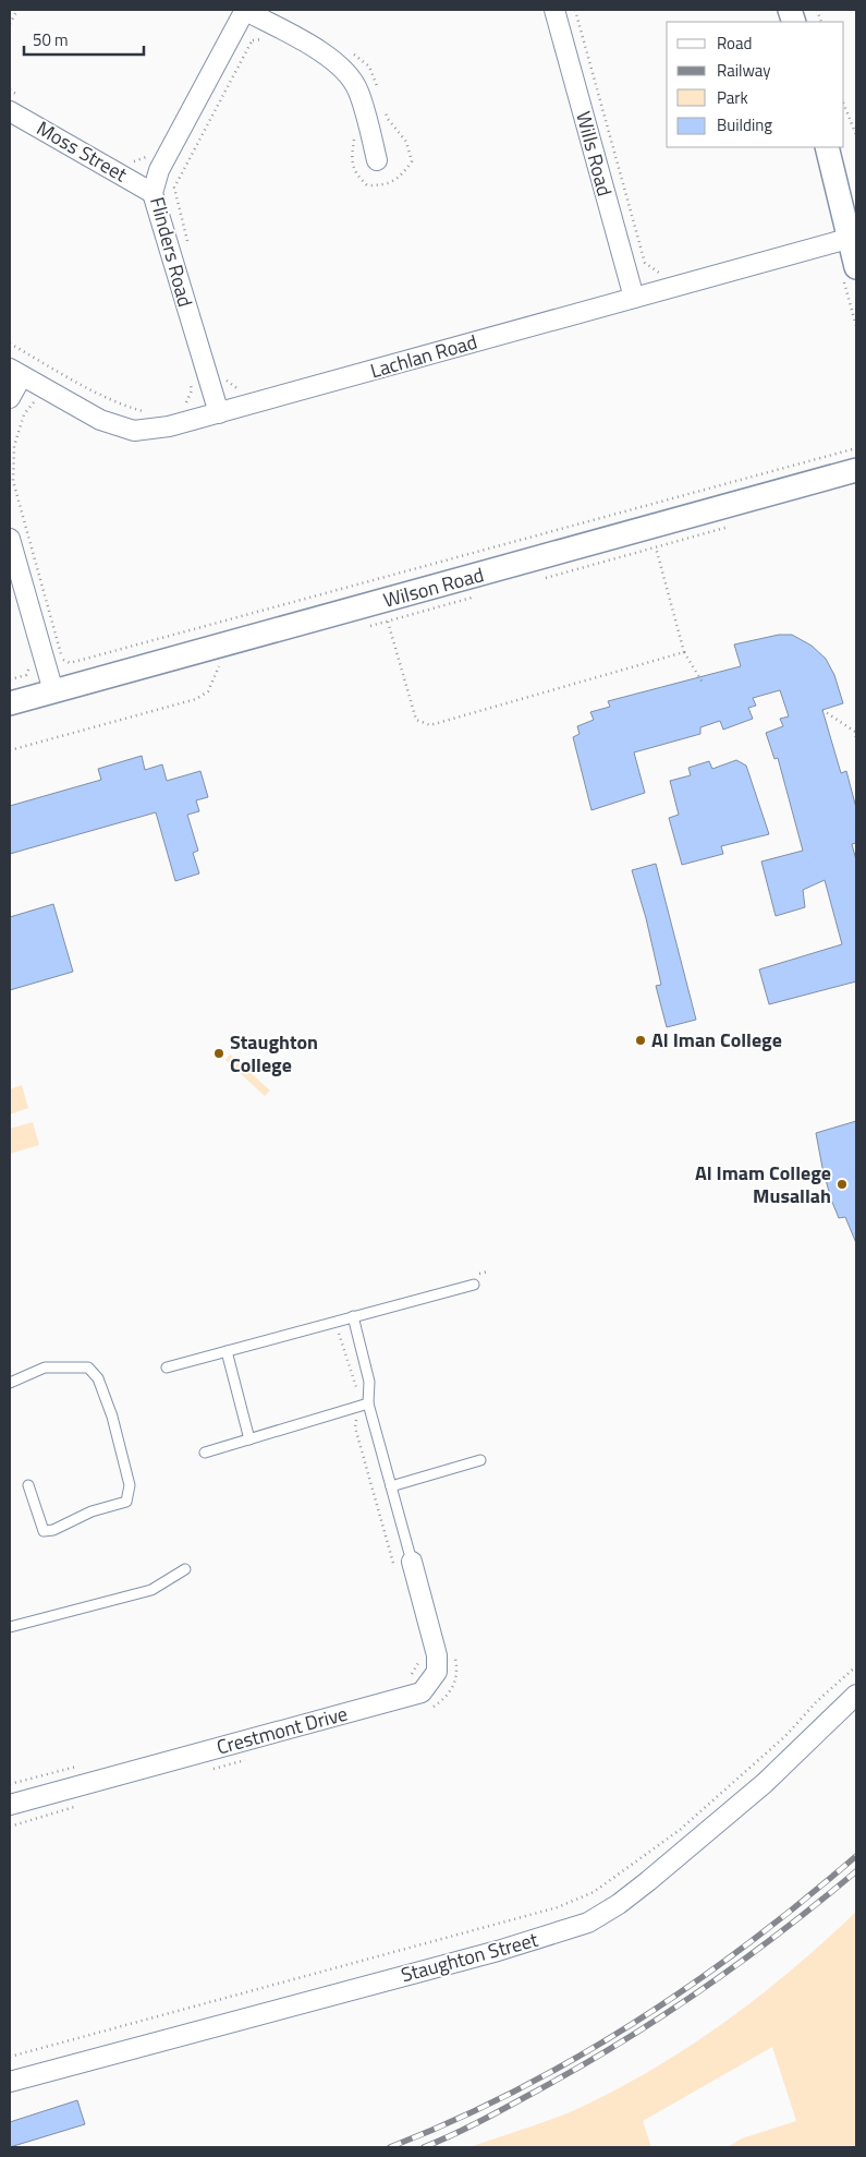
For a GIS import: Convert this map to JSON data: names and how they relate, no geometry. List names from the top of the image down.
{
  "streets": {
    "street": [
      "Moss Street",
      "Wills Road",
      "Flinders Road",
      "Lachlan Road",
      "Wilson Road",
      "Crestmont Drive",
      "Staughton Street"
    ]
  },
  "crossings": [
    ["Moss Street", "Flinders Road"],
    ["Wills Road", "Lachlan Road"],
    ["Flinders Road", "Lachlan Road"]
  ],
  "places": ["Al Iman College", "Staughton College", "Al Imam College Musallah"],
  "legend": [
    "Road",
    "Railway",
    "Park",
    "Building"
  ],
  "scale_bar": "50 m"
}
